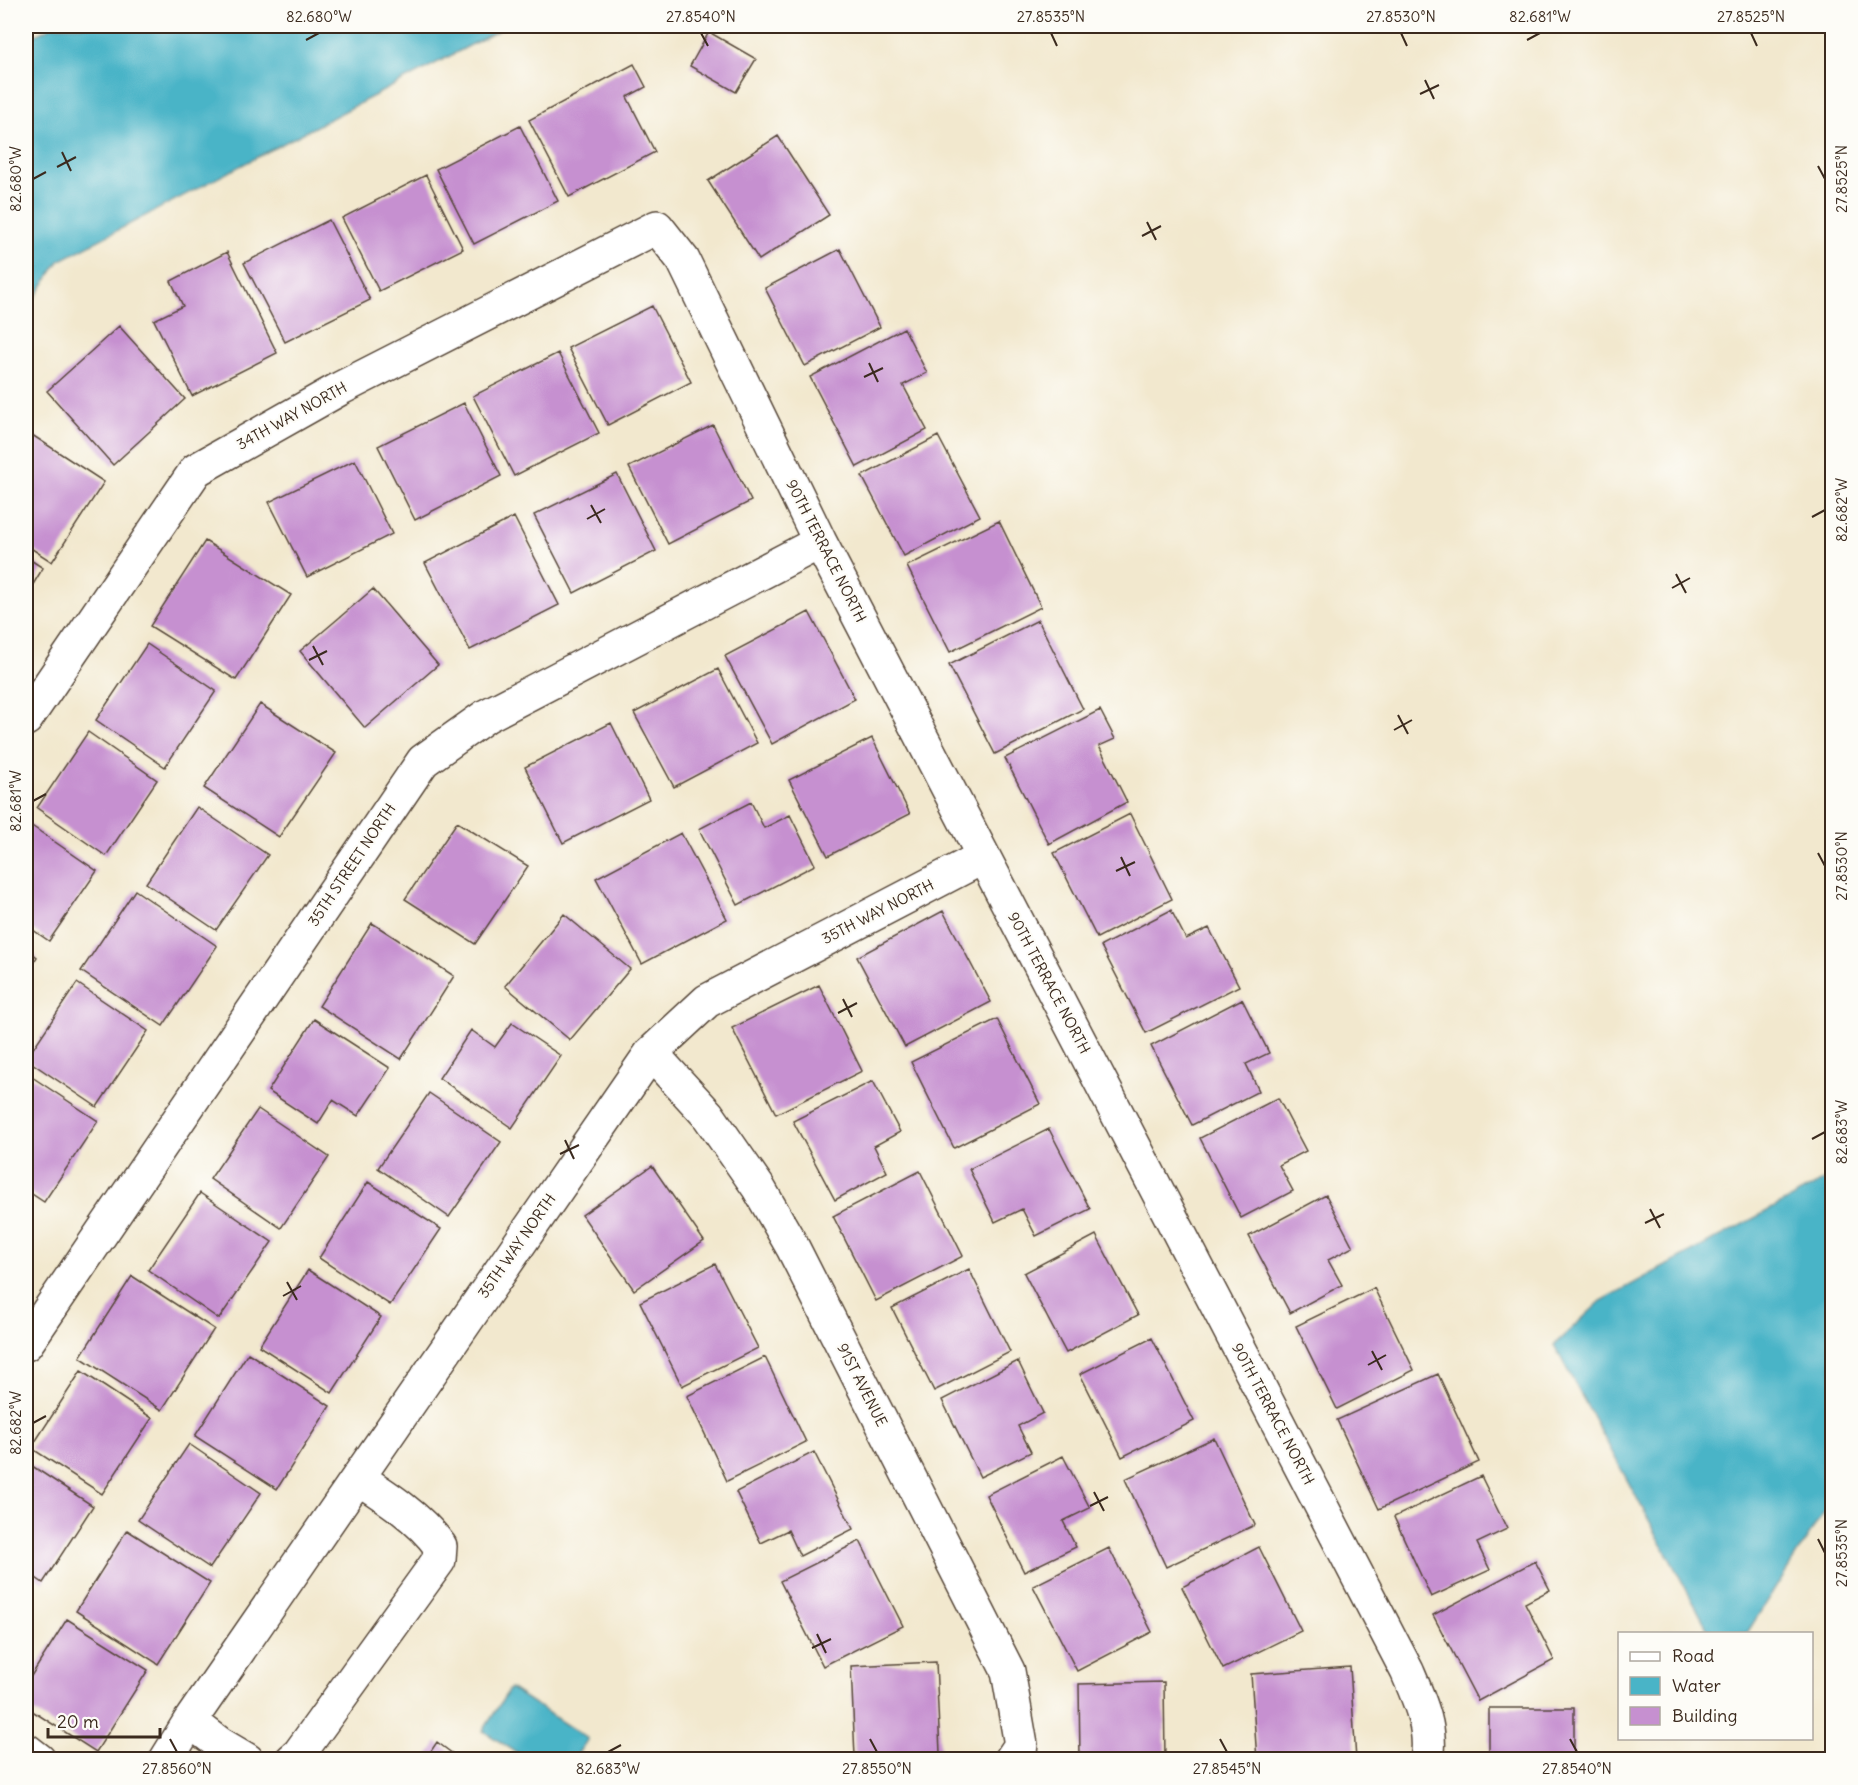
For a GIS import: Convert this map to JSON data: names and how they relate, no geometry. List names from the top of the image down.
{
  "streets": {
    "street": [
      "34TH WAY NORTH",
      "90TH TERRACE NORTH",
      "35TH STREET NORTH",
      "35TH WAY NORTH",
      "91ST AVENUE"
    ]
  },
  "crossings": [
    ["34TH WAY NORTH", "90TH TERRACE NORTH"],
    ["90TH TERRACE NORTH", "35TH STREET NORTH"],
    ["90TH TERRACE NORTH", "35TH WAY NORTH"],
    ["35TH WAY NORTH", "91ST AVENUE"]
  ],
  "legend": ["Road", "Water", "Building"],
  "scale_bar": "20 m",
  "coordinates": [
    "82.680°W",
    "27.8540°N",
    "27.8535°N",
    "27.8530°N",
    "82.681°W",
    "27.8525°N",
    "82.682°W",
    "82.683°W",
    "27.8560°N",
    "27.8550°N",
    "27.8545°N"
  ]
}
